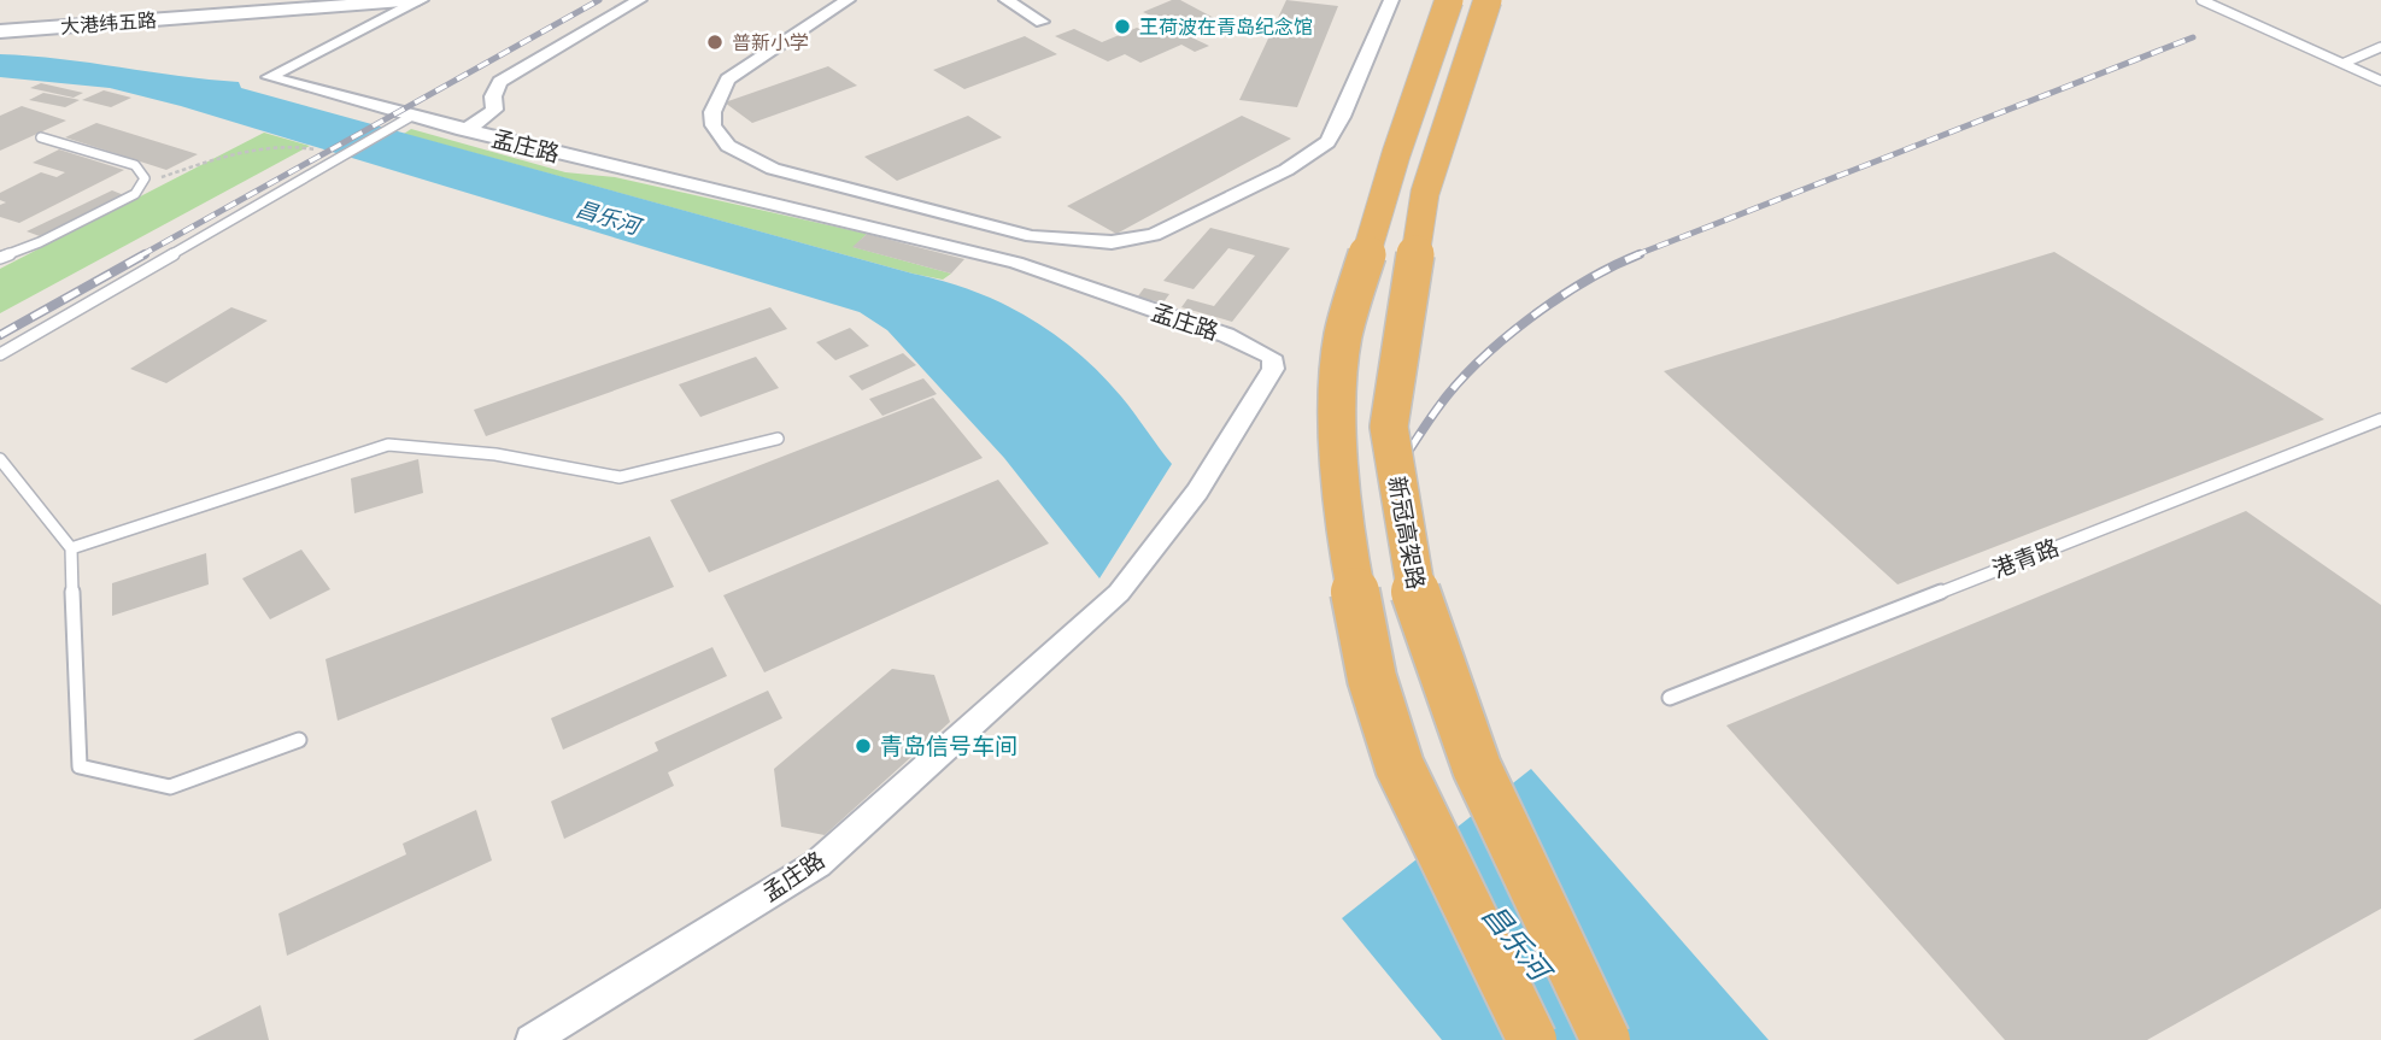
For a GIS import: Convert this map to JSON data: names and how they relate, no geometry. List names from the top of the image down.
{
  "streets": {
    "highway": ["新冠高架路"],
    "street": ["大港纬五路", "孟庄路"],
    "lane": ["港青路"]
  },
  "crossings": [
    ["大港纬五路", "孟庄路"]
  ],
  "water": ["昌乐河"],
  "places": ["王荷波在青岛纪念馆", "普新小学", "青岛信号车间"]
}
